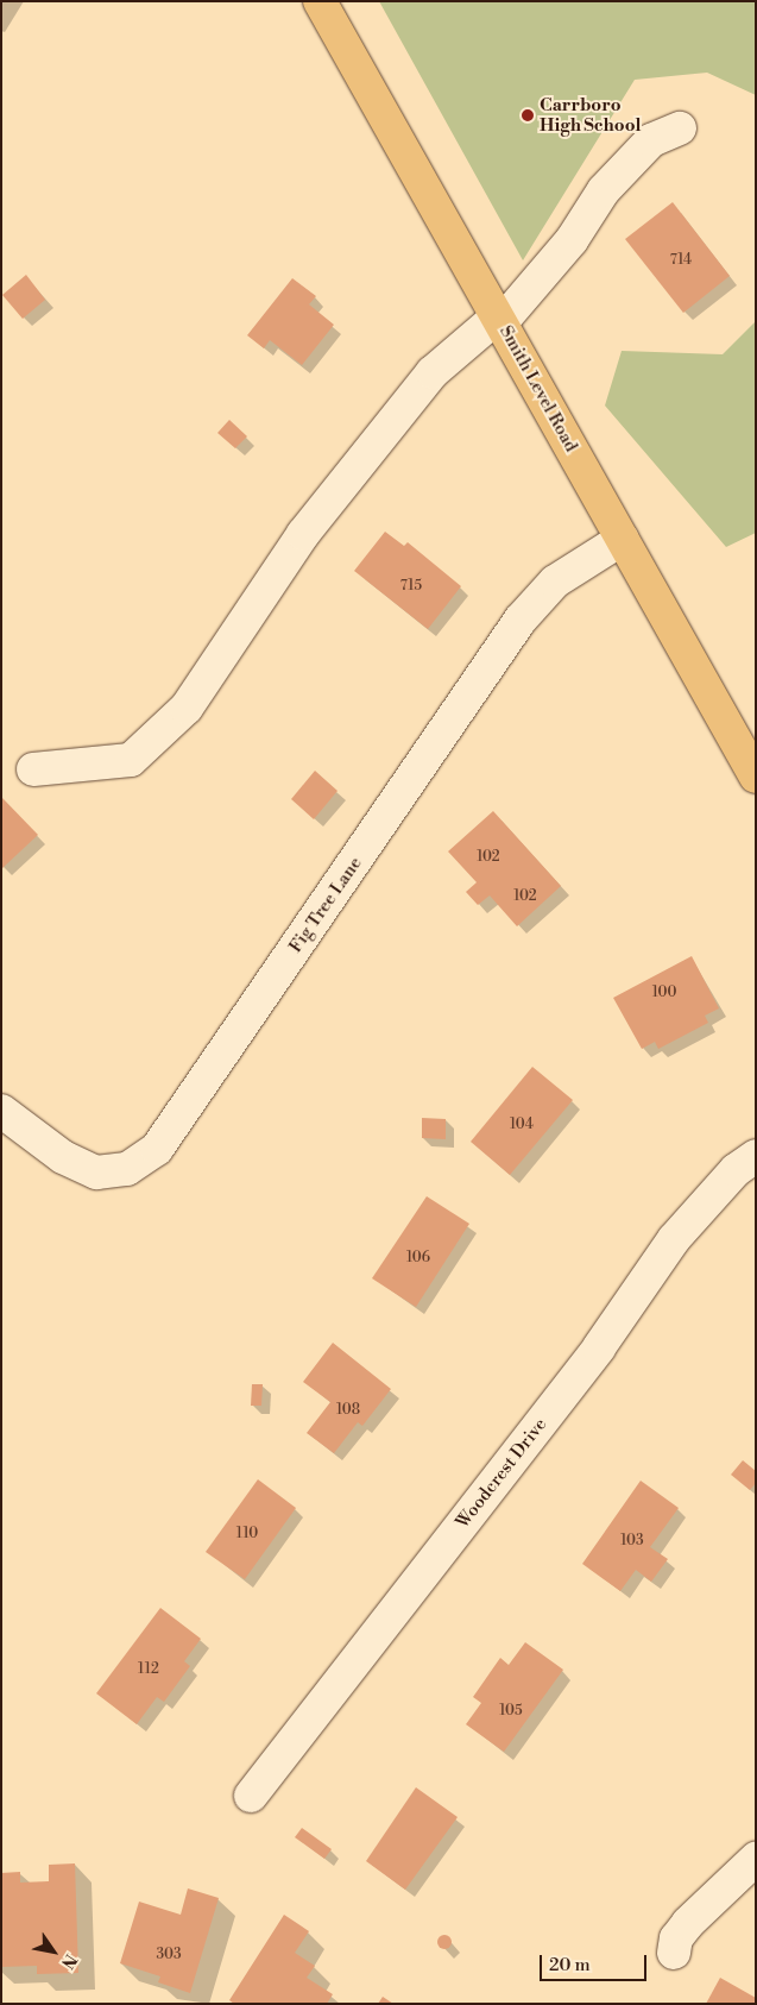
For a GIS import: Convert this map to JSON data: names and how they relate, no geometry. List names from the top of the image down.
{
  "streets": {
    "main road": ["Smith Level Road"],
    "street": ["Fig Tree Lane", "Woodcrest Drive"]
  },
  "crossings": [
    ["Smith Level Road", "Fig Tree Lane"]
  ],
  "places": ["Carrboro High School"],
  "house_numbers": [
    "714",
    "715",
    "102",
    "102",
    "100",
    "104",
    "106",
    "108",
    "110",
    "103",
    "112",
    "105",
    "303"
  ],
  "scale_bar": "20 m",
  "north": "bottom right"
}
